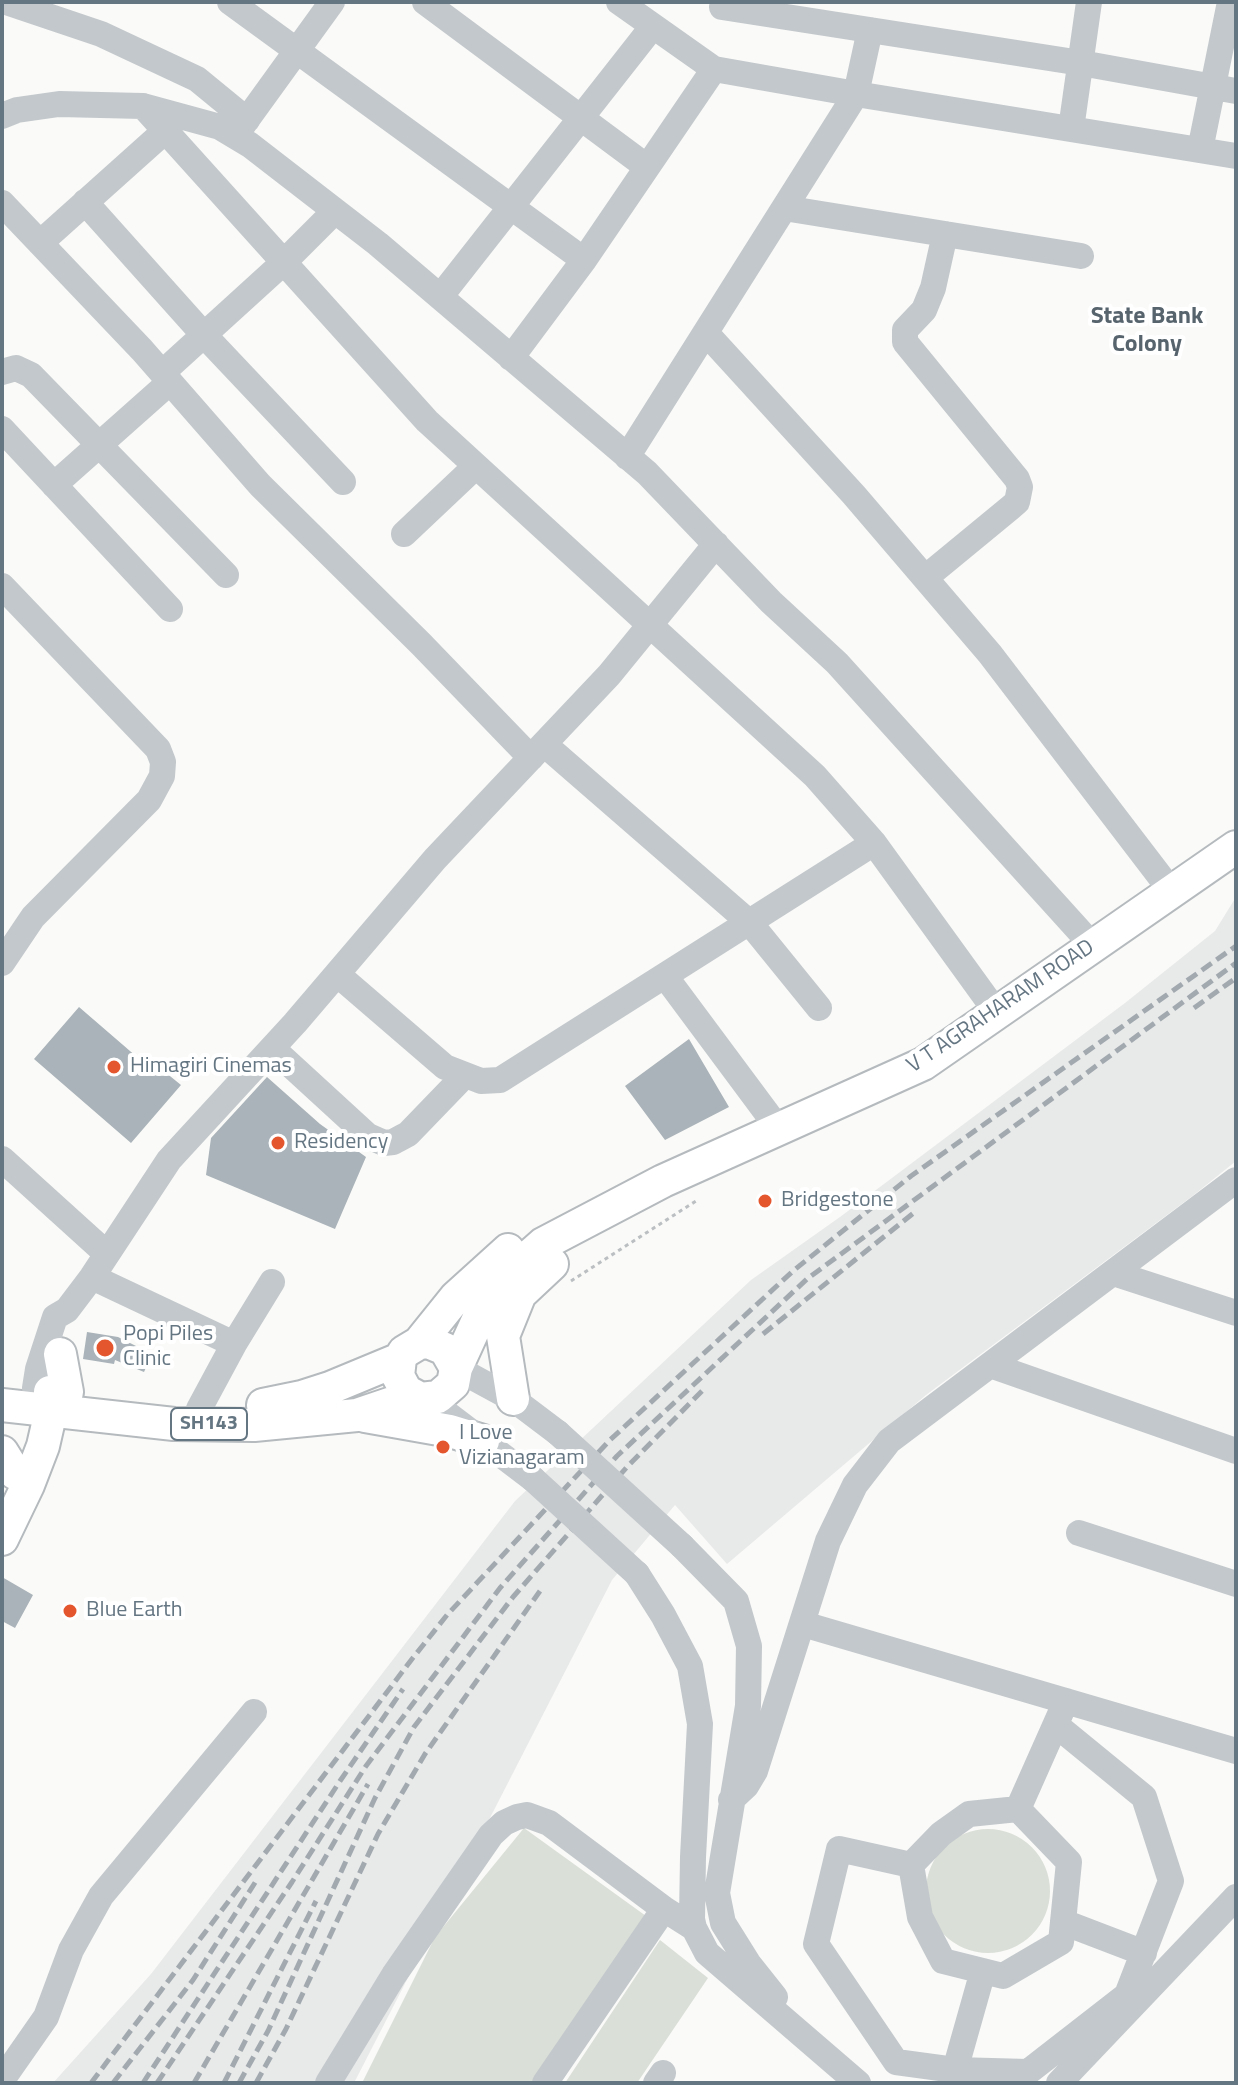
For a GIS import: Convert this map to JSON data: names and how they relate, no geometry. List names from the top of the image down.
{
  "streets": {
    "main road": ["V T AGRAHARAM ROAD", "SH143"]
  },
  "districts": ["State Bank Colony"],
  "places": [
    "Himagiri Cinemas",
    "Residency",
    "Bridgestone",
    "Popi Piles Clinic",
    "I Love Vizianagaram",
    "Blue Earth"
  ]
}
